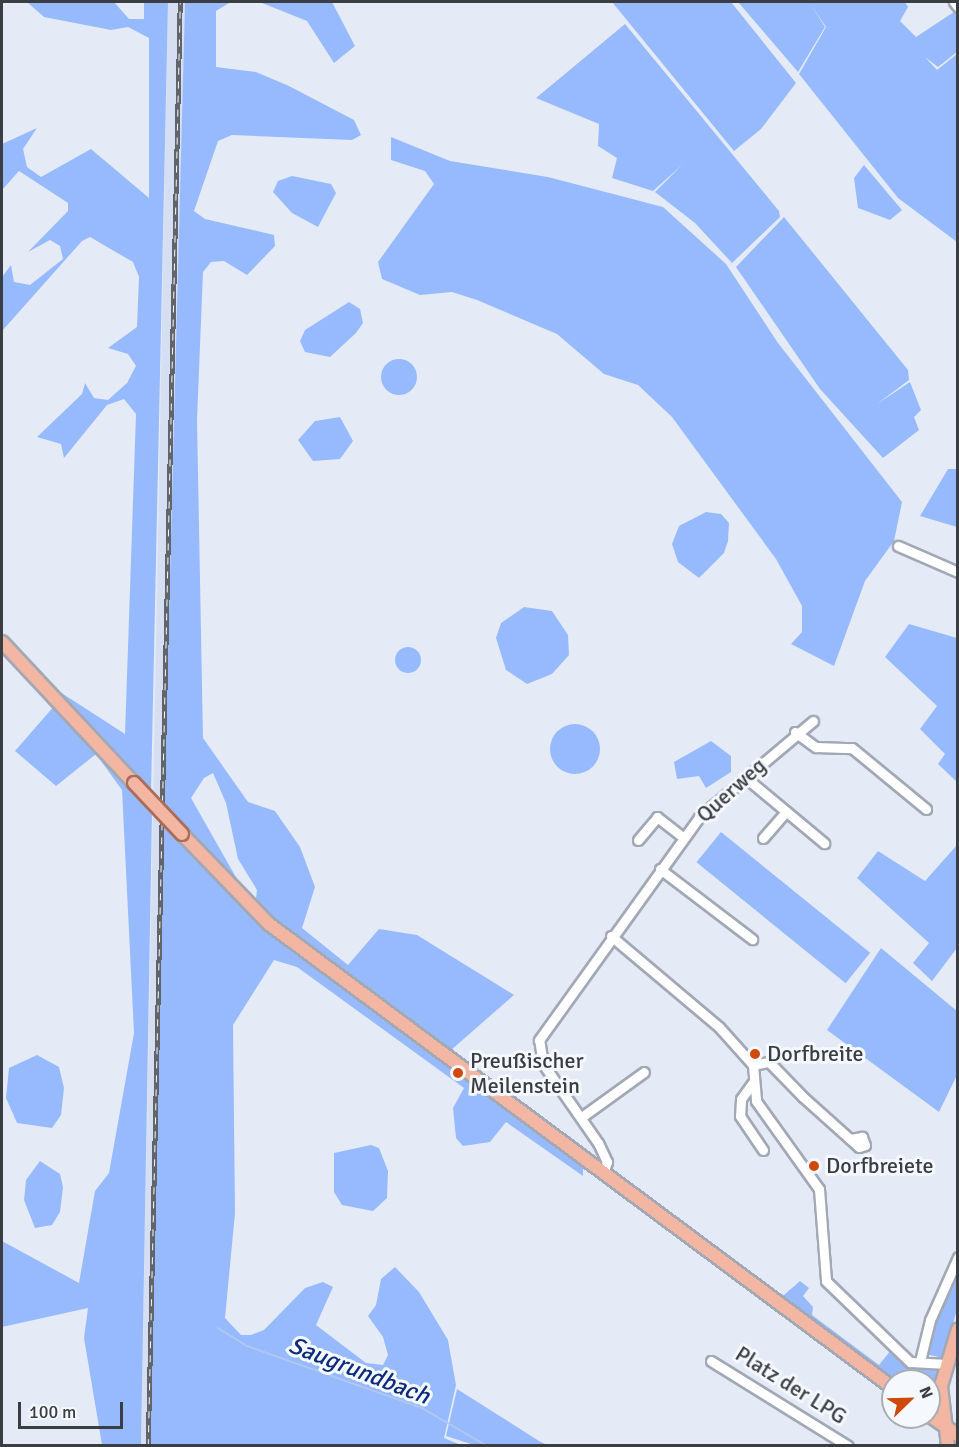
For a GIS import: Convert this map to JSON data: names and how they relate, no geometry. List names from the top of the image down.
{
  "streets": {
    "street": ["Querweg", "Platz der LPG"]
  },
  "water": ["Saugrundbach"],
  "places": ["Dorfbreite", "Preußischer Meilenstein", "Dorfbreiete"],
  "scale_bar": "100 m",
  "north": "top right"
}
